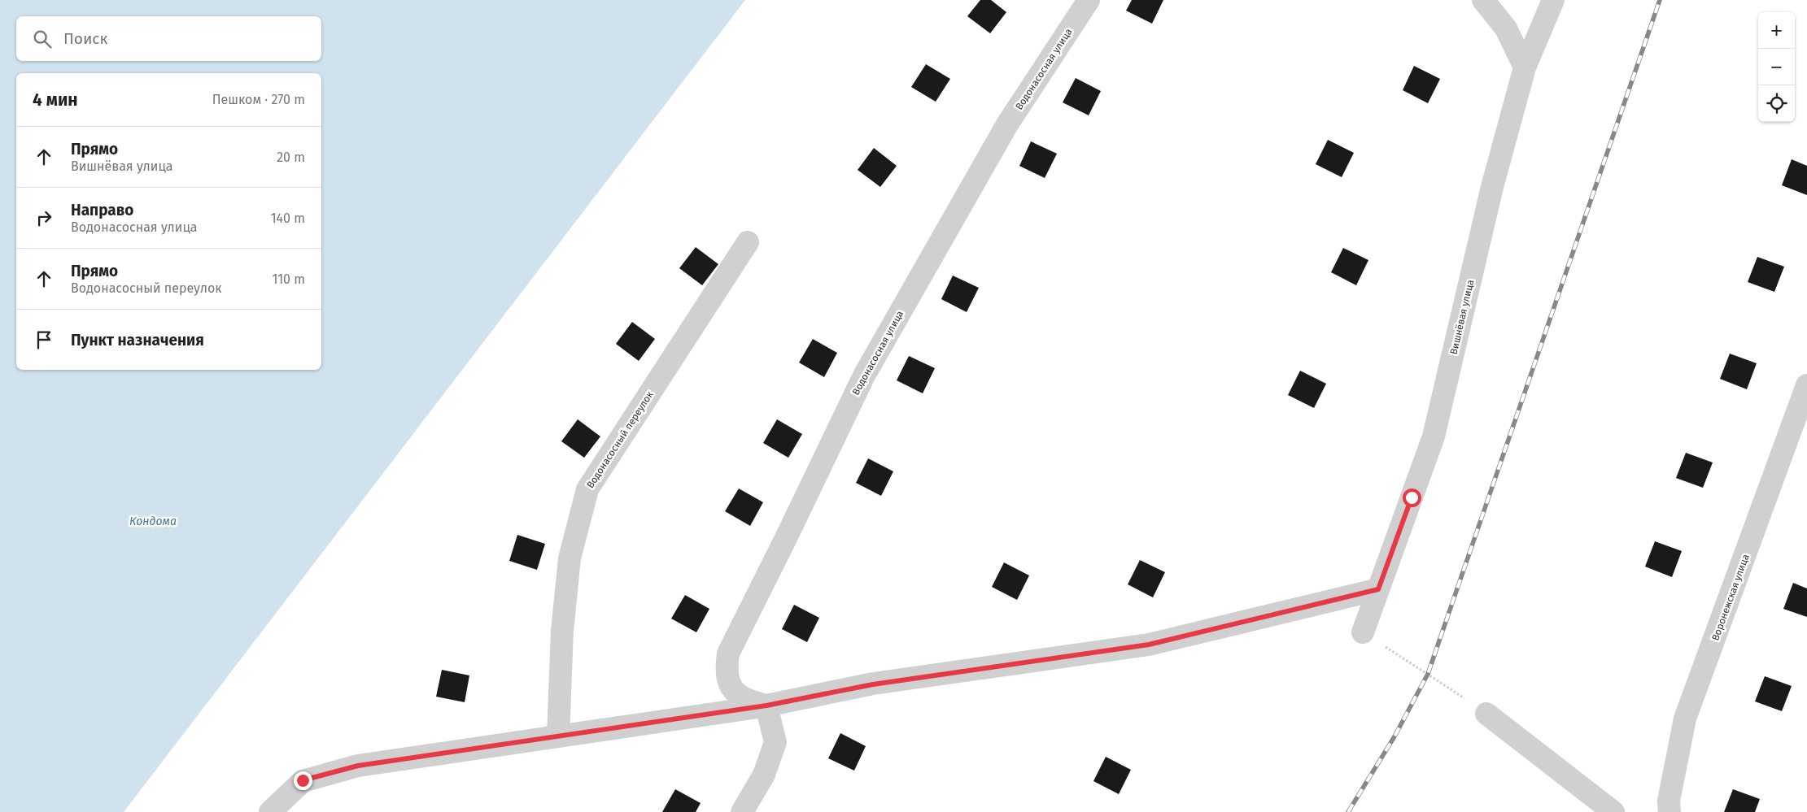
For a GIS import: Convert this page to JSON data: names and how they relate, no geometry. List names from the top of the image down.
{
  "streets": {
    "street": [
      "Водонасосная улица",
      "Вишнёвая улица",
      "Водонасосный переулок",
      "Воронежская улица"
    ]
  },
  "crossings": [
    ["Водонасосная улица", "Вишнёвая улица"]
  ],
  "water": ["Кондома"],
  "page": {
    "map_buttons": ["+", "−"],
    "search": "Поиск",
    "heading": ["4 мин", "Пешком · 270 m"],
    "list": [
      ["Прямо", "Вишнёвая улица", "20 m"],
      ["Направо", "Водонасосная улица", "140 m"],
      ["Прямо", "Водонасосный переулок", "110 m"],
      "Пункт назначения"
    ]
  }
}
